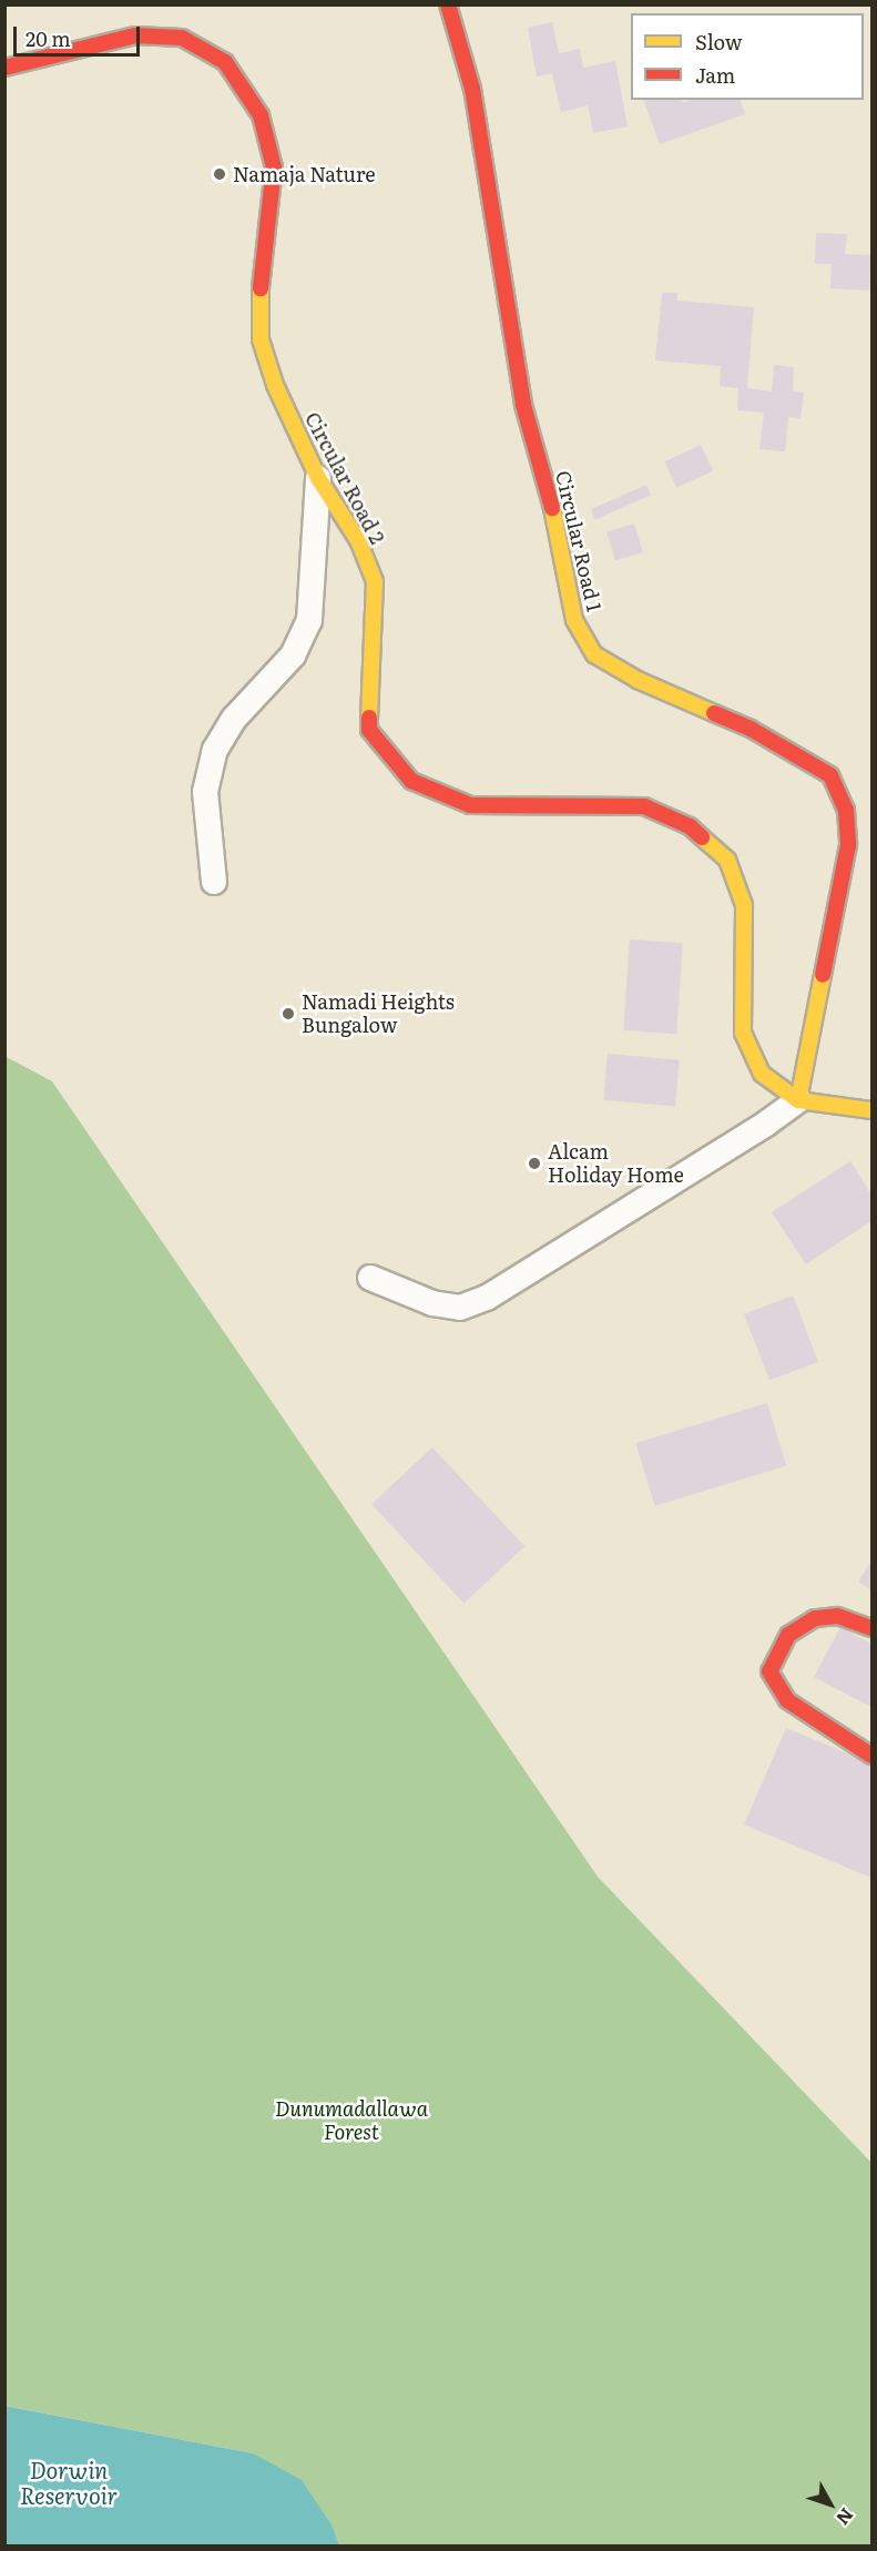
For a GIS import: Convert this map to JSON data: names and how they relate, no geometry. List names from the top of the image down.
{
  "streets": {
    "street": ["Circular Road 2", "Circular Road 1"]
  },
  "crossings": [
    ["Circular Road 2", "Circular Road 1"]
  ],
  "water": ["Dorwin Reservoir"],
  "parks": ["Dunumadallawa Forest"],
  "places": ["Namaja Nature", "Namadi Heights Bungalow", "Alcam Holiday Home"],
  "legend": ["Slow", "Jam"],
  "scale_bar": "20 m",
  "north": "bottom right"
}
